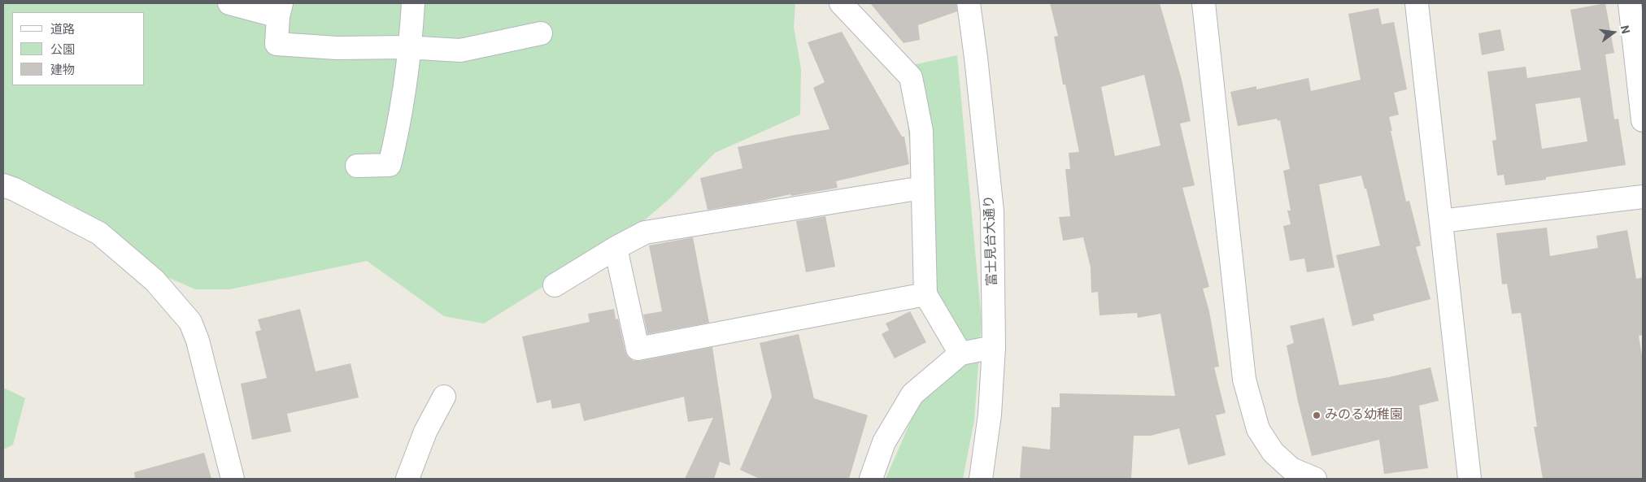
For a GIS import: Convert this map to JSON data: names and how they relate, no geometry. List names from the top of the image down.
{
  "streets": {
    "street": ["富士見台大通り"]
  },
  "places": ["みのる幼稚園"],
  "legend": ["道路", "公園", "建物"],
  "north": "right"
}
